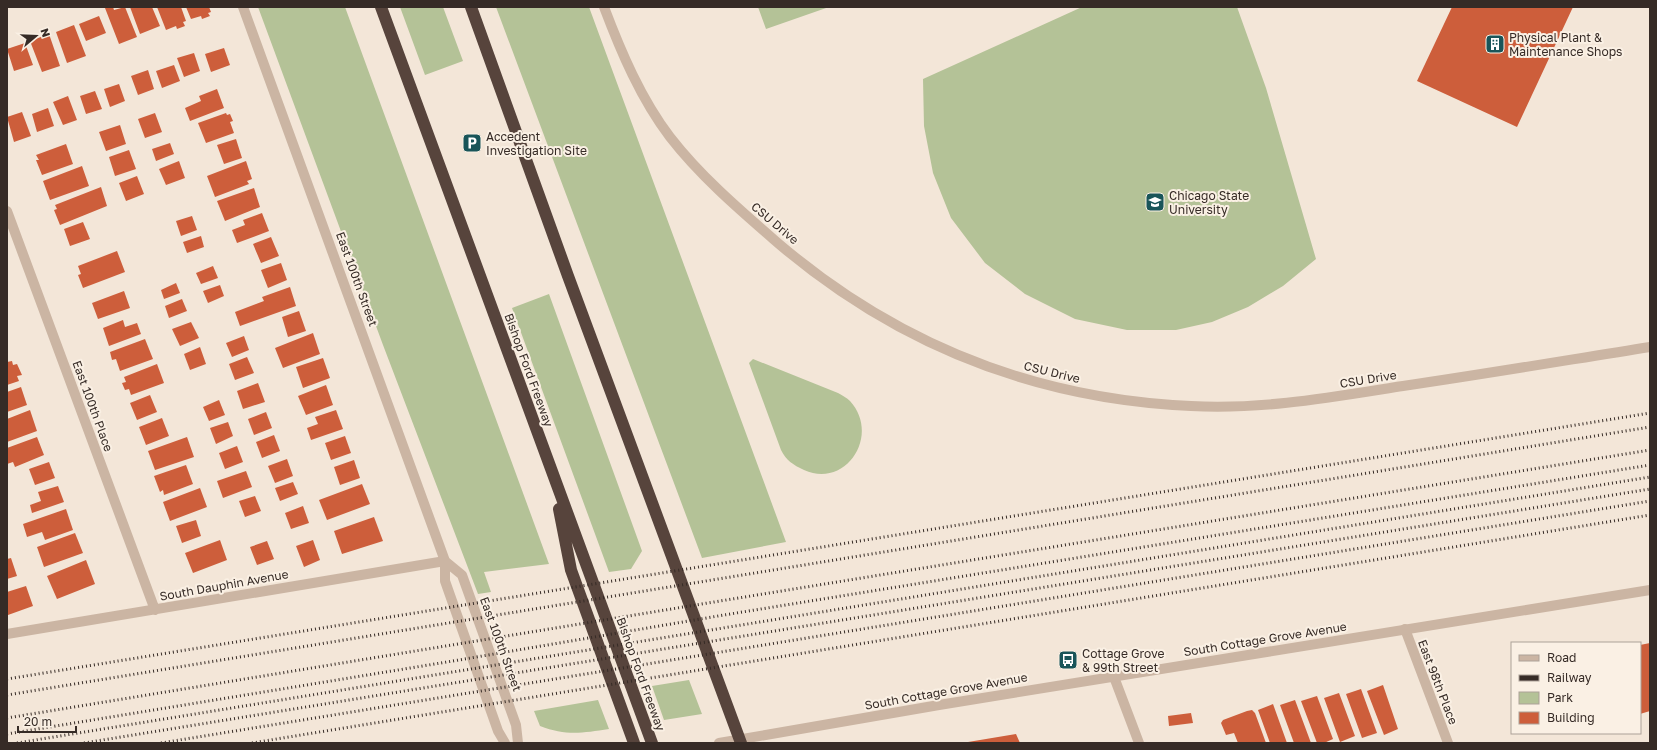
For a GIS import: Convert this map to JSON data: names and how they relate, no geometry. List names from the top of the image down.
{
  "streets": {
    "highway": ["Bishop Ford Freeway"],
    "street": [
      "CSU Drive",
      "East 100th Street",
      "East 100th Place",
      "South Dauphin Avenue",
      "South Cottage Grove Avenue",
      "East 98th Place"
    ]
  },
  "crossings": [
    ["East 100th Street", "South Dauphin Avenue"],
    ["East 100th Place", "South Dauphin Avenue"],
    ["South Cottage Grove Avenue", "East 98th Place"]
  ],
  "places": {
    "building": ["Physical Plant & Maintenance Shops"],
    "parking": ["Accedent Investigation Site"],
    "school or university": ["Chicago State University"],
    "bus stop": ["Cottage Grove & 99th Street"]
  },
  "legend": [
    "Road",
    "Railway",
    "Park",
    "Building"
  ],
  "scale_bar": "20 m",
  "north": "right"
}
